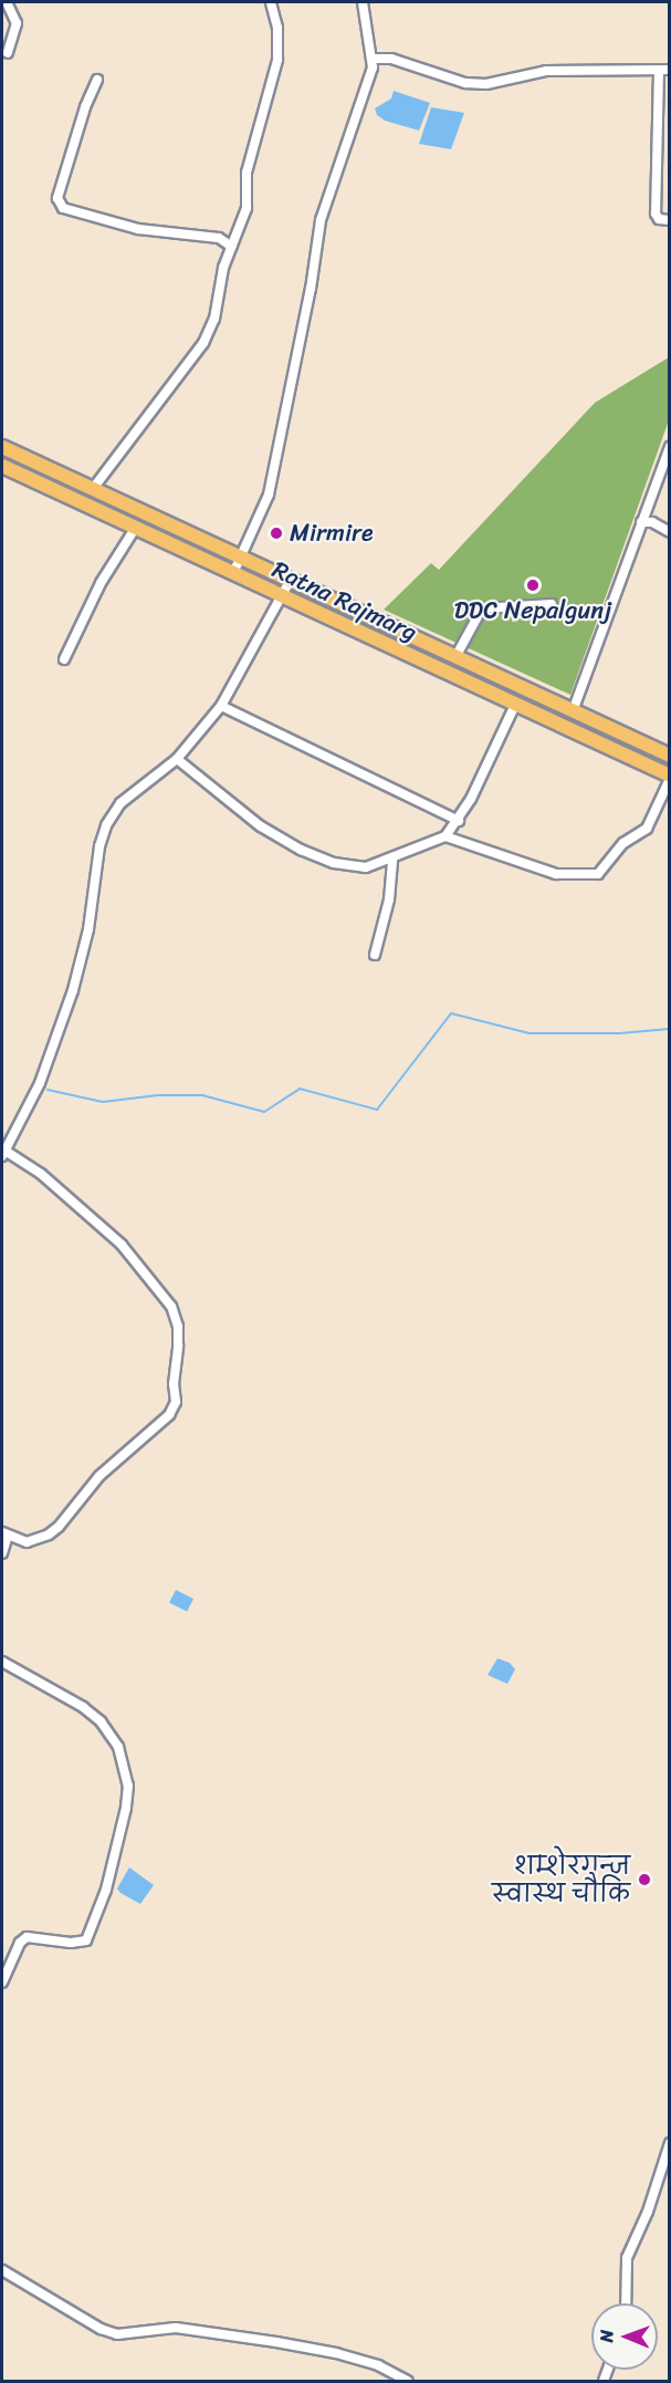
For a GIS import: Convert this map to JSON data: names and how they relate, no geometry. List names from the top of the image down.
{
  "streets": {
    "highway": ["Ratna Rajmarg"]
  },
  "places": ["Mirmire", "DDC Nepalgunj", "शम्शेरगन्ज स्वास्थ चौकि"],
  "north": "left"
}
